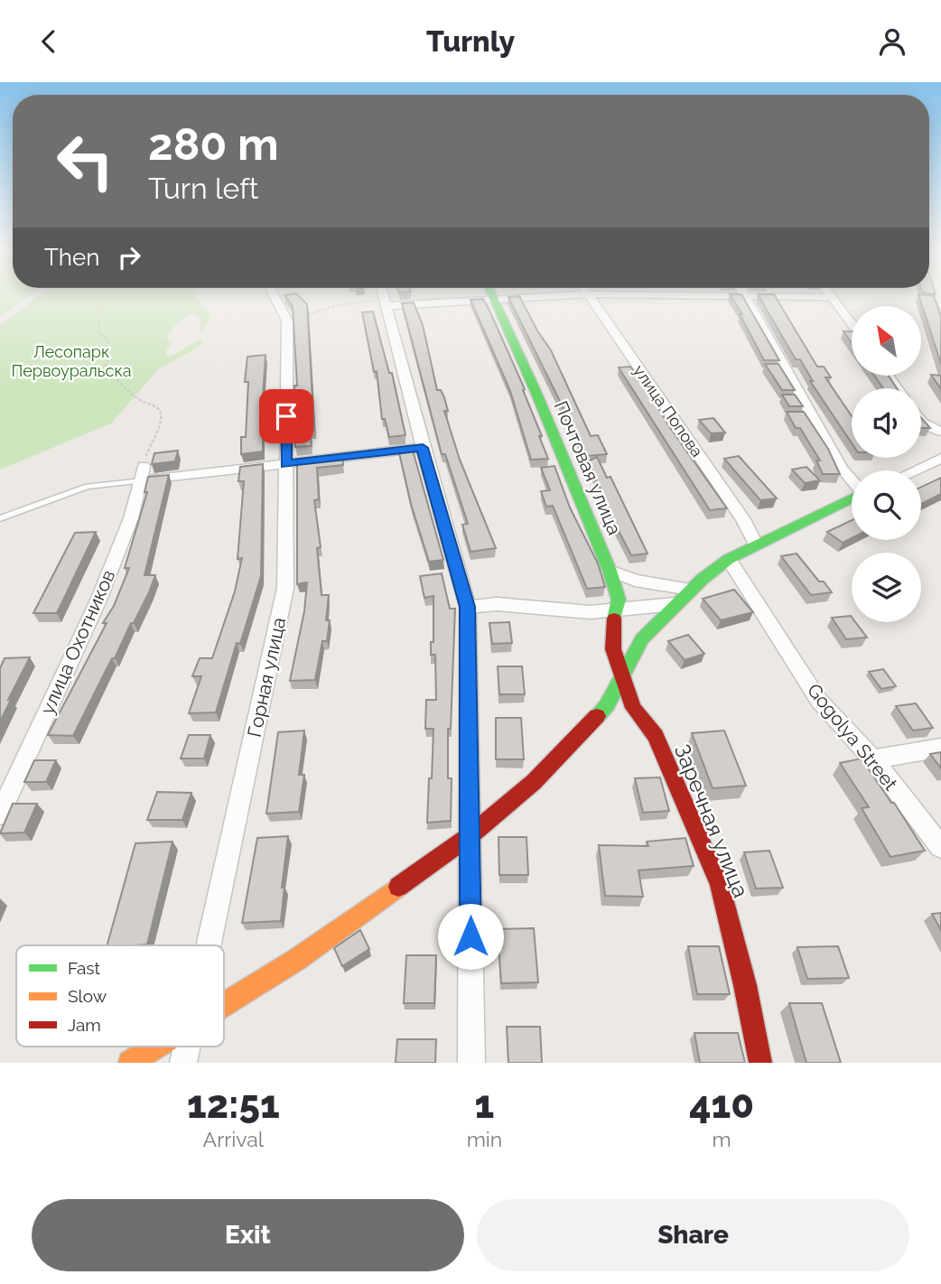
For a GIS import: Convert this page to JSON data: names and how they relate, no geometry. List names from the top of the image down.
{
  "streets": {
    "street": [
      "улица Попова",
      "Почтовая улица",
      "улица Охотников",
      "Горная улица",
      "Gogolya Street",
      "Заречная улица"
    ]
  },
  "crossings": [
    ["Почтовая улица", "Заречная улица"]
  ],
  "parks": ["Лесопарк Первоуральска"],
  "legend": ["Fast", "Slow", "Jam"],
  "north": "top left",
  "page": {
    "header": "Turnly",
    "turn": ["280 m", "Turn left"],
    "then": "Then",
    "eta": [
      "12:51",
      "Arrival",
      "1",
      "min",
      "410",
      "m"
    ],
    "buttons": ["Exit", "Share"]
  }
}
